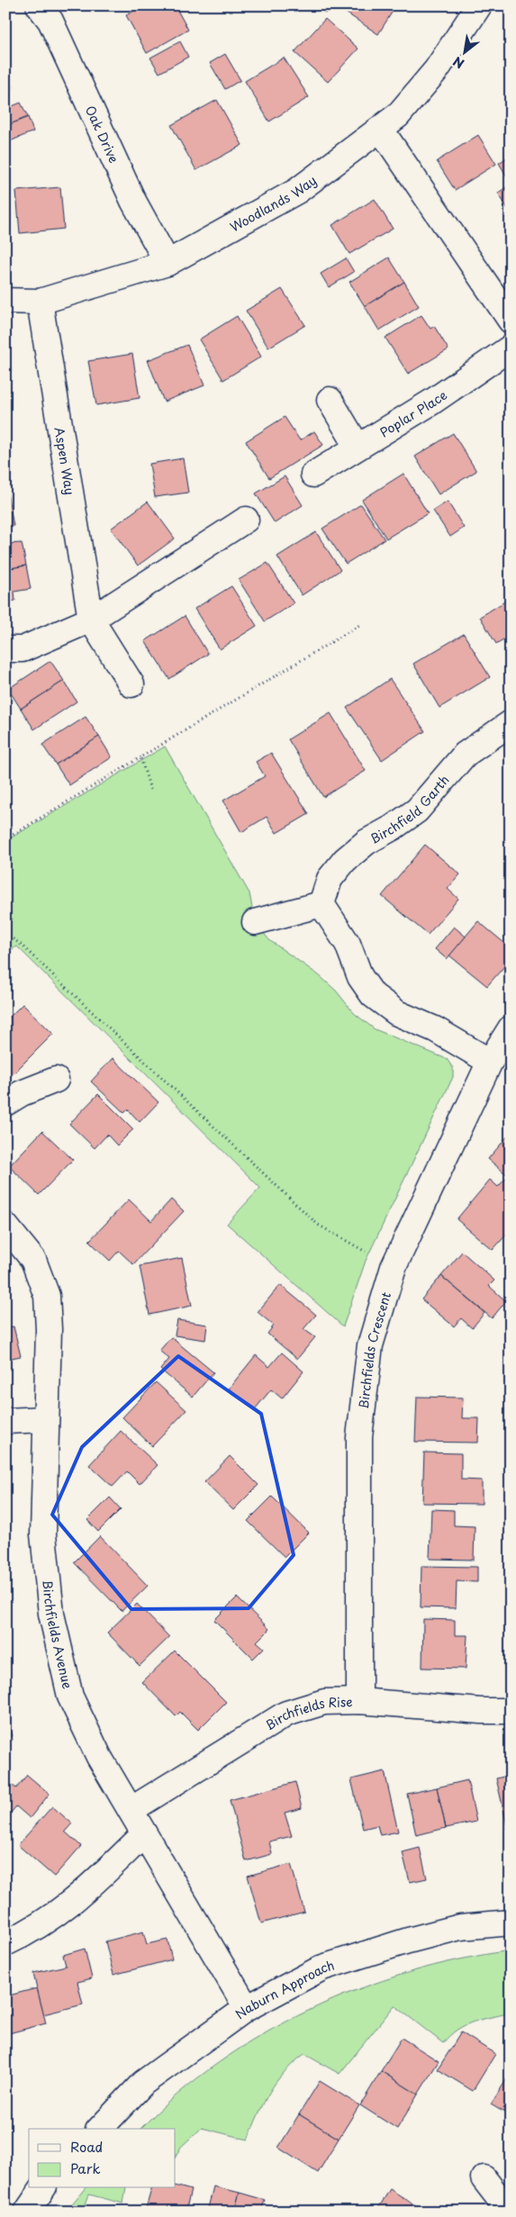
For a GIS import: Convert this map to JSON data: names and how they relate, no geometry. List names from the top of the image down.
{
  "streets": {
    "street": [
      "Oak Drive",
      "Woodlands Way",
      "Poplar Place",
      "Aspen Way",
      "Birchfield Garth",
      "Birchfields Crescent",
      "Birchfields Avenue",
      "Birchfields Rise",
      "Naburn Approach"
    ]
  },
  "crossings": [
    ["Oak Drive", "Woodlands Way"],
    ["Woodlands Way", "Aspen Way"],
    ["Birchfields Crescent", "Birchfields Rise"],
    ["Birchfields Avenue", "Birchfields Rise"],
    ["Birchfields Avenue", "Naburn Approach"]
  ],
  "legend": ["Road", "Park"],
  "north": "bottom left"
}
